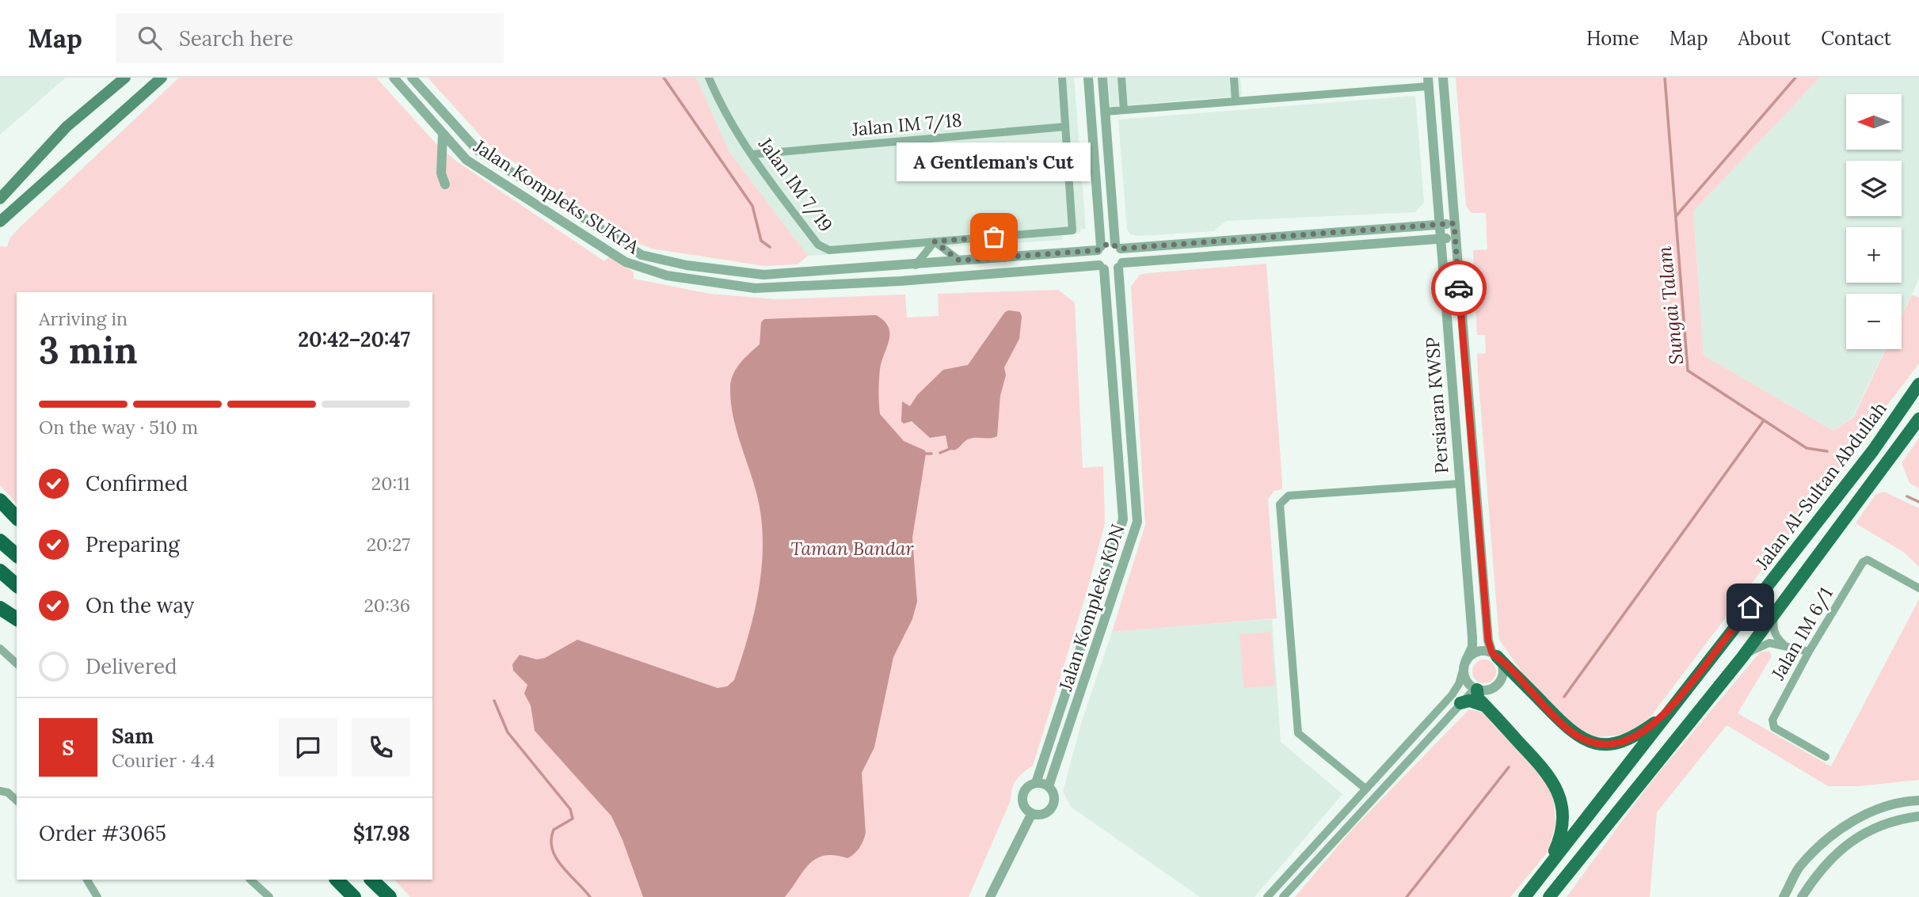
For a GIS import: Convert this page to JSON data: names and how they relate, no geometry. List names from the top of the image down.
{
  "streets": {
    "main road": ["Jalan Al-Sultan Abdullah"],
    "street": [
      "Jalan IM 7/18",
      "Jalan IM 7/19",
      "Jalan Kompleks SUKPA",
      "Persiaran KWSP",
      "Jalan Kompleks KDN",
      "Jalan IM 6/1"
    ]
  },
  "crossings": [
    ["Jalan IM 7/18", "Jalan IM 7/19"],
    ["Jalan Kompleks SUKPA", "Jalan Kompleks KDN"]
  ],
  "water": ["Sungai Talam"],
  "parks": ["Taman Bandar"],
  "places": ["A Gentleman's Cut"],
  "north": "left",
  "page": {
    "header": "Map",
    "search": "Search here",
    "nav": [
      "Home",
      "Map",
      "About",
      "Contact"
    ],
    "map_buttons": ["+", "−"],
    "bubble": "A Gentleman's Cut",
    "heading": ["3 min", "Arriving in", "20:42–20:47"],
    "panel": [
      "Sam",
      "Courier · 4.4",
      "Order #3065",
      "$17.98"
    ],
    "bar": "On the way · 510 m",
    "list": [
      ["Confirmed", "20:11"],
      ["Preparing", "20:27"],
      ["On the way", "20:36"],
      "Delivered"
    ],
    "round": "S"
  }
}
